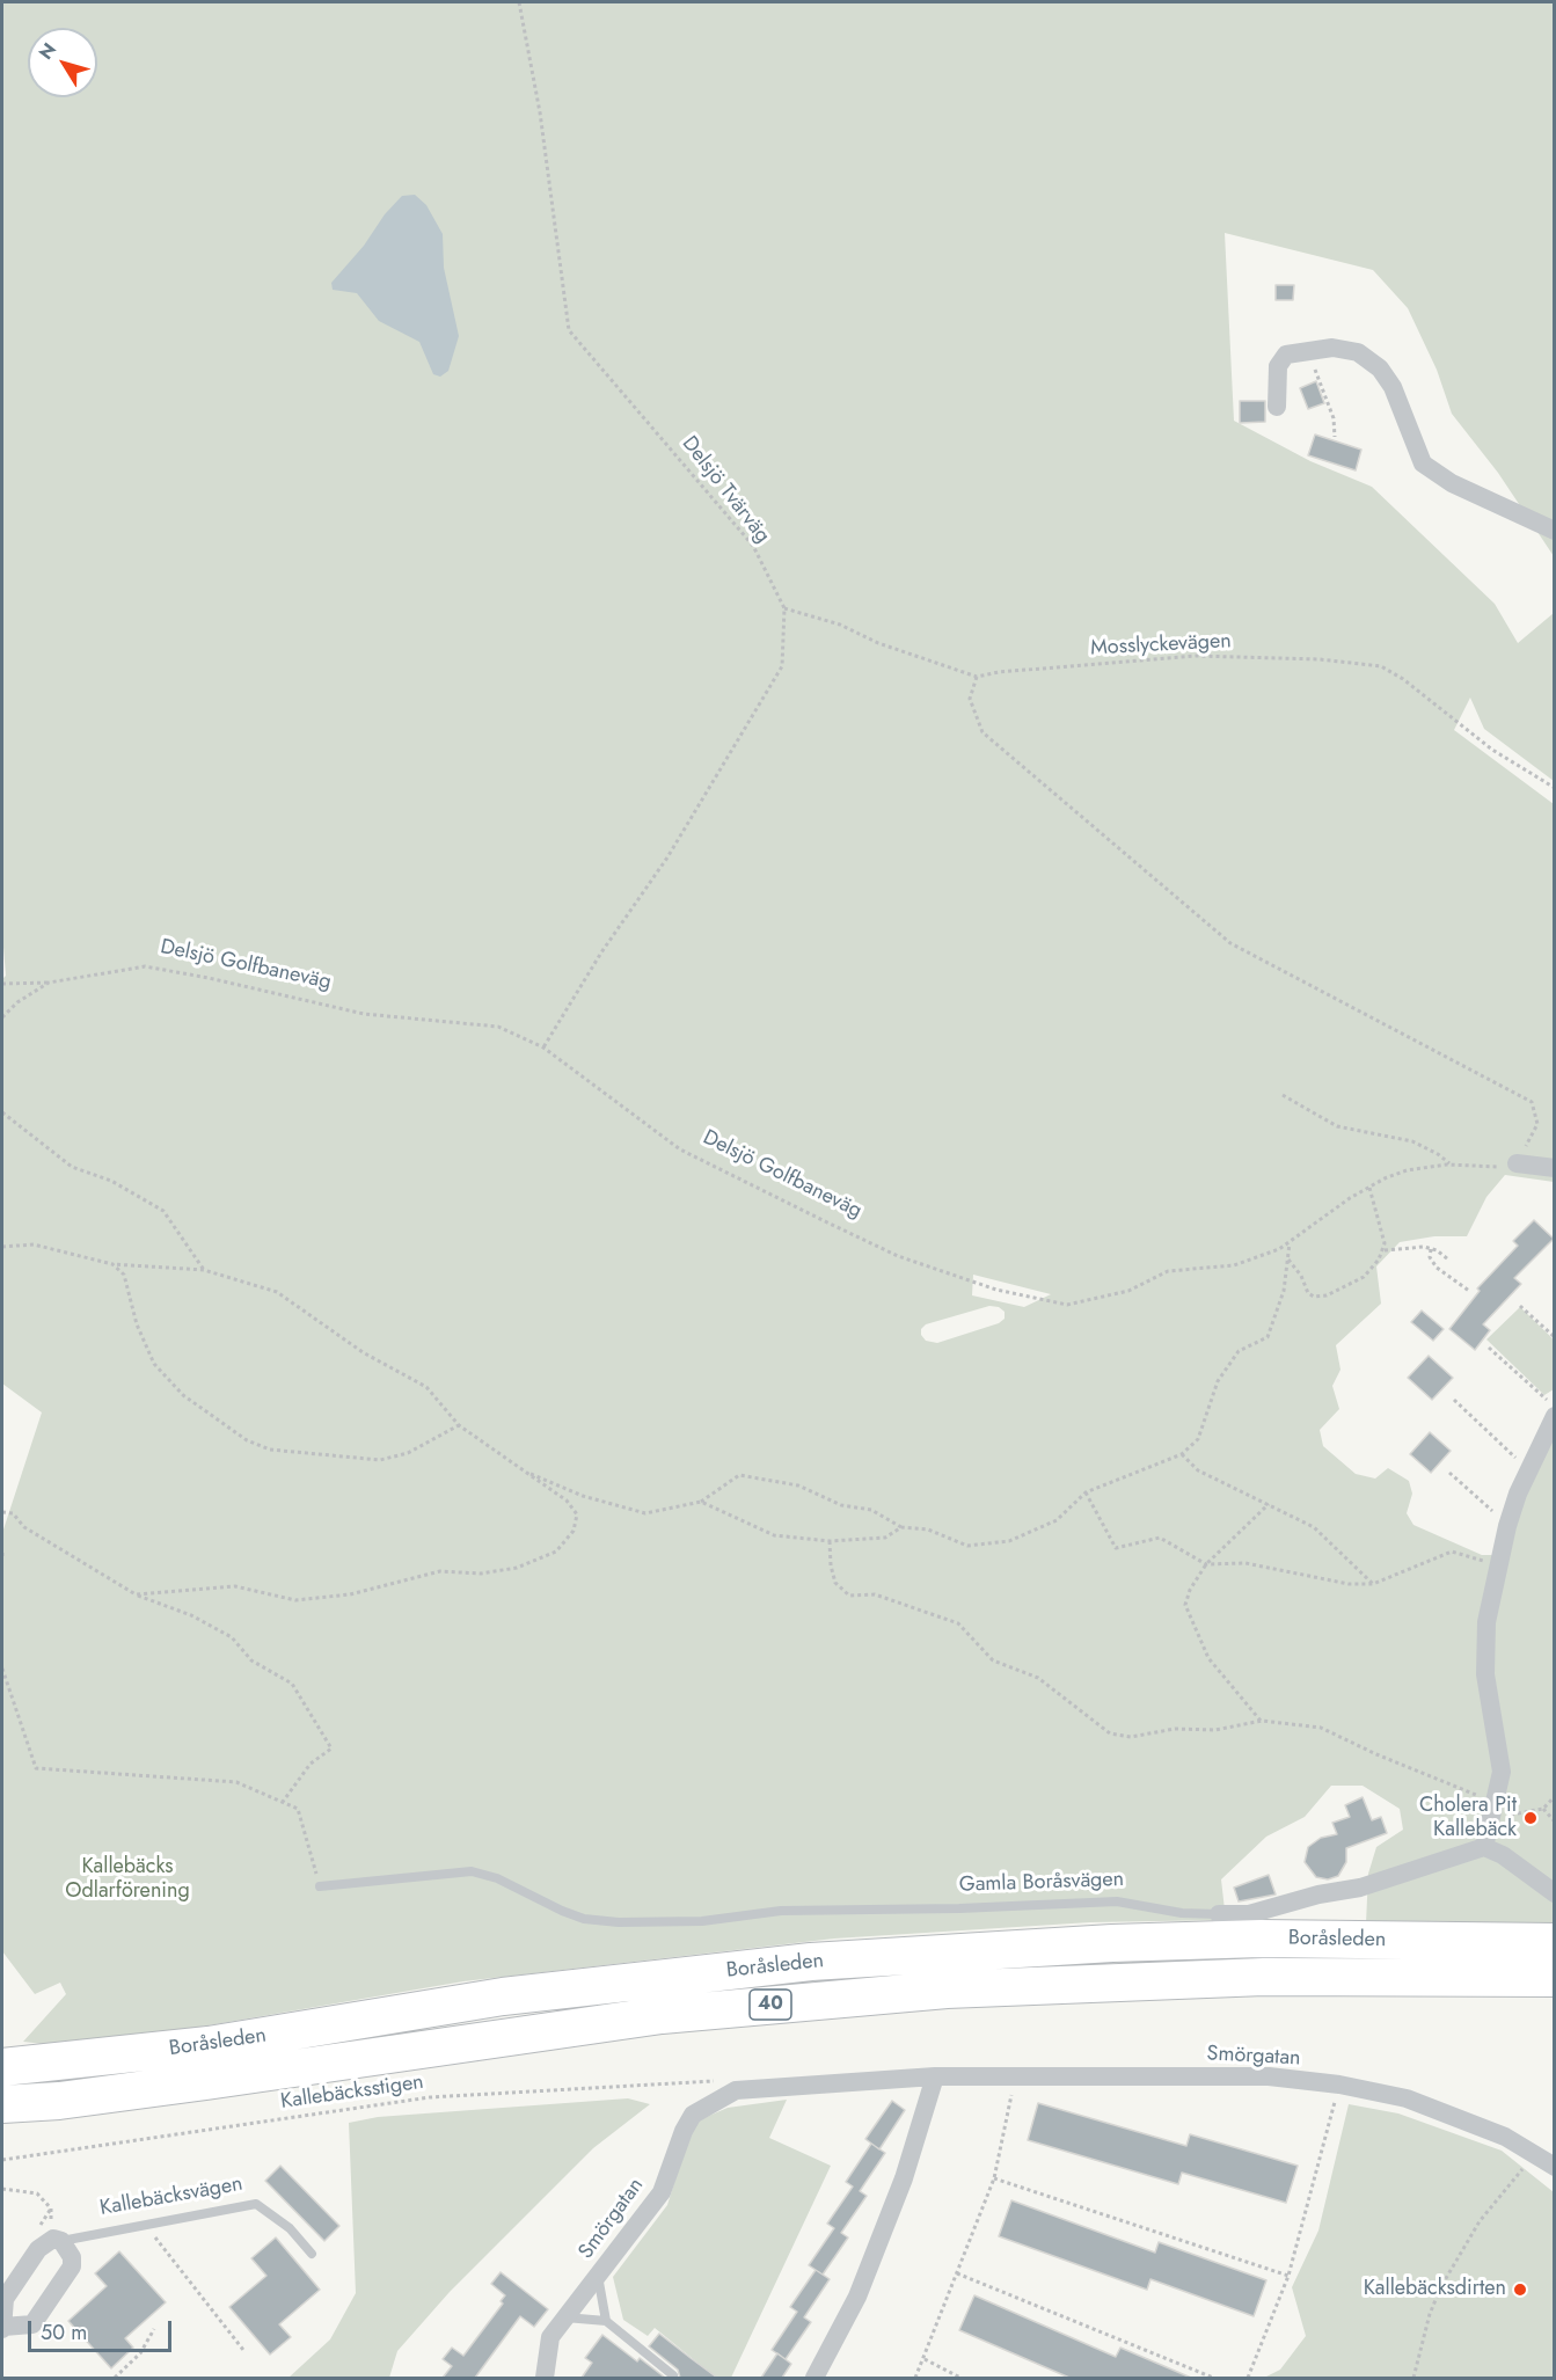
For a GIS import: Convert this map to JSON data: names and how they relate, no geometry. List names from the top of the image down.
{
  "streets": {
    "highway": ["Boråsleden", "40"],
    "street": ["Gamla Boråsvägen", "Smörgatan"],
    "lane": ["Kallebäcksvägen"],
    "path": [
      "Delsjö Tvärväg",
      "Mosslyckevägen",
      "Delsjö Golfbaneväg",
      "Kallebäcksstigen"
    ]
  },
  "parks": ["Kallebäcks Odlarförening"],
  "places": ["Cholera Pit Kallebäck", "Kallebäcksdirten"],
  "scale_bar": "50 m",
  "north": "top left"
}
